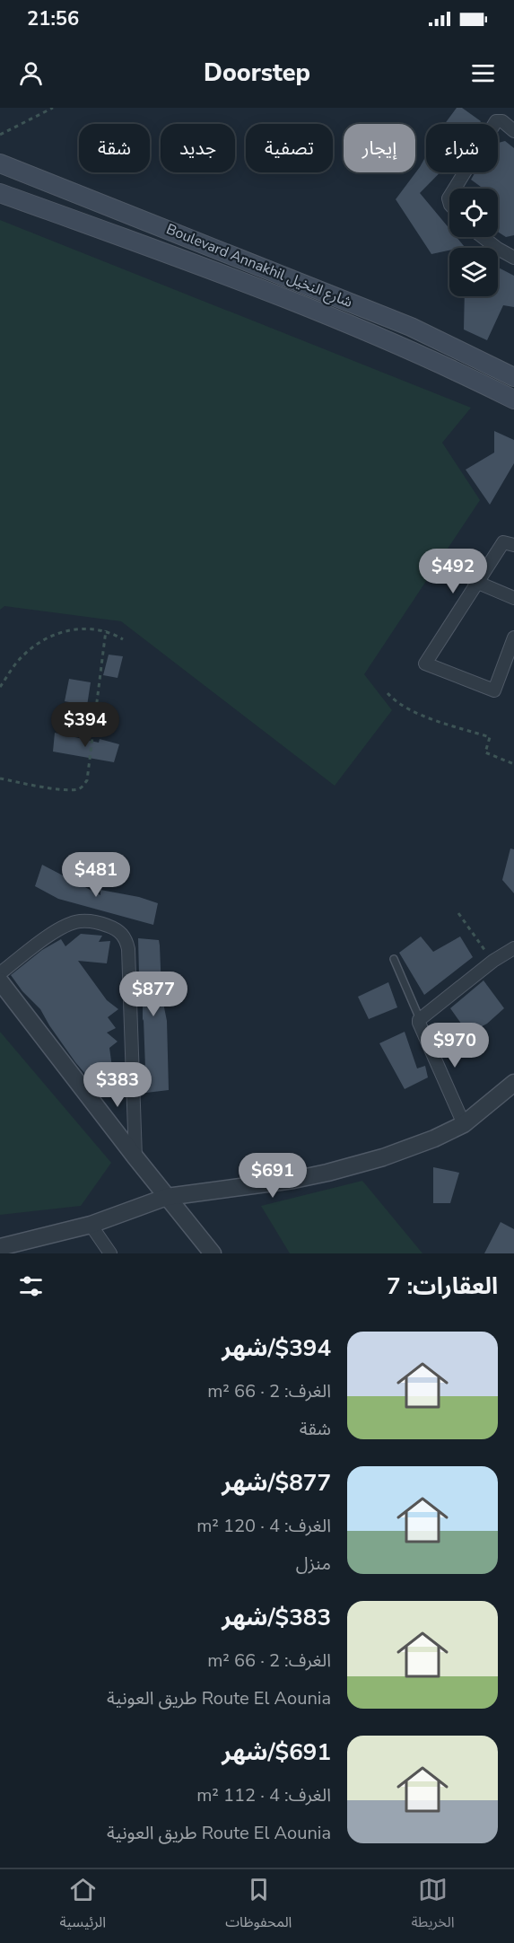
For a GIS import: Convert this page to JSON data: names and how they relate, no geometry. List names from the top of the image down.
{
  "streets": {
    "main road": ["Boulevard Annakhil شارع النخيل"]
  },
  "page": {
    "status": "21:56",
    "header": "Doorstep",
    "chip": [
      "شراء",
      "إيجار",
      "تصفية",
      "جديد",
      "شقة"
    ],
    "price": [
      "$492",
      "$394",
      "$481",
      "$877",
      "$970",
      "$383",
      "$691"
    ],
    "heading": "العقارات: 7",
    "list": [
      {
        "name": "$394/شهر",
        "note": "الغرف: 2 · 66 m² · شقة"
      },
      {
        "name": "$877/شهر",
        "note": "الغرف: 4 · 120 m² · منزل"
      },
      {
        "name": "$383/شهر",
        "note": "الغرف: 2 · 66 m² · Route El Aounia طريق العونية"
      },
      {
        "name": "$691/شهر",
        "note": "الغرف: 4 · 112 m² · Route El Aounia طريق العونية"
      }
    ],
    "tabs": ["الخريطة", "المحفوظات", "الرئيسية"]
  }
}
